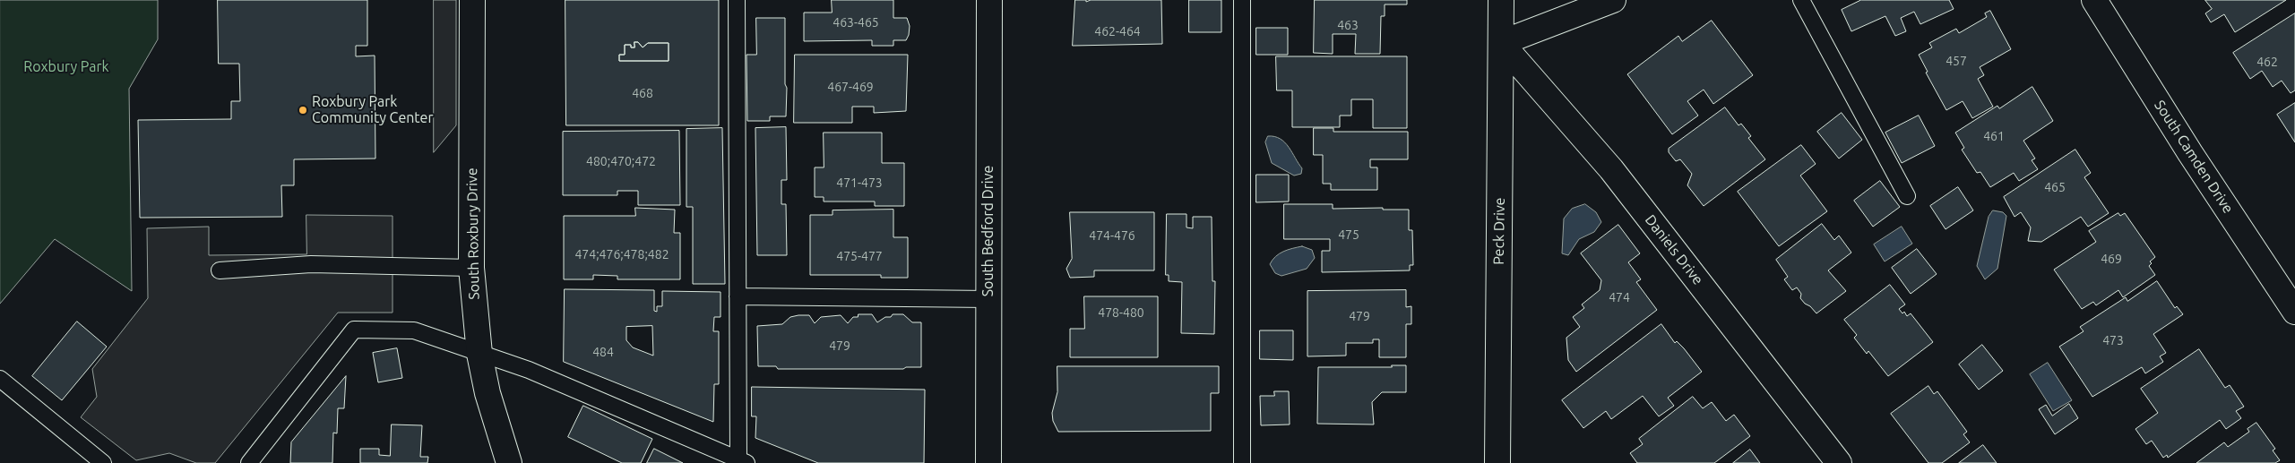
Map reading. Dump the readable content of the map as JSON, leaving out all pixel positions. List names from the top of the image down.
{
  "streets": {
    "street": [
      "South Camden Drive",
      "South Bedford Drive",
      "Peck Drive",
      "South Roxbury Drive",
      "Daniels Drive"
    ]
  },
  "crossings": [
    ["Peck Drive", "Daniels Drive"]
  ],
  "parks": ["Roxbury Park"],
  "places": ["Roxbury Park Community Center"],
  "house_numbers": [
    "463-465",
    "463",
    "462-464",
    "457",
    "462",
    "467-469",
    "468",
    "461",
    "480;470;472",
    "471-473",
    "465",
    "475",
    "474-476",
    "474;476;478;482",
    "475-477",
    "469",
    "474",
    "478-480",
    "479",
    "473",
    "479",
    "484"
  ]
}
